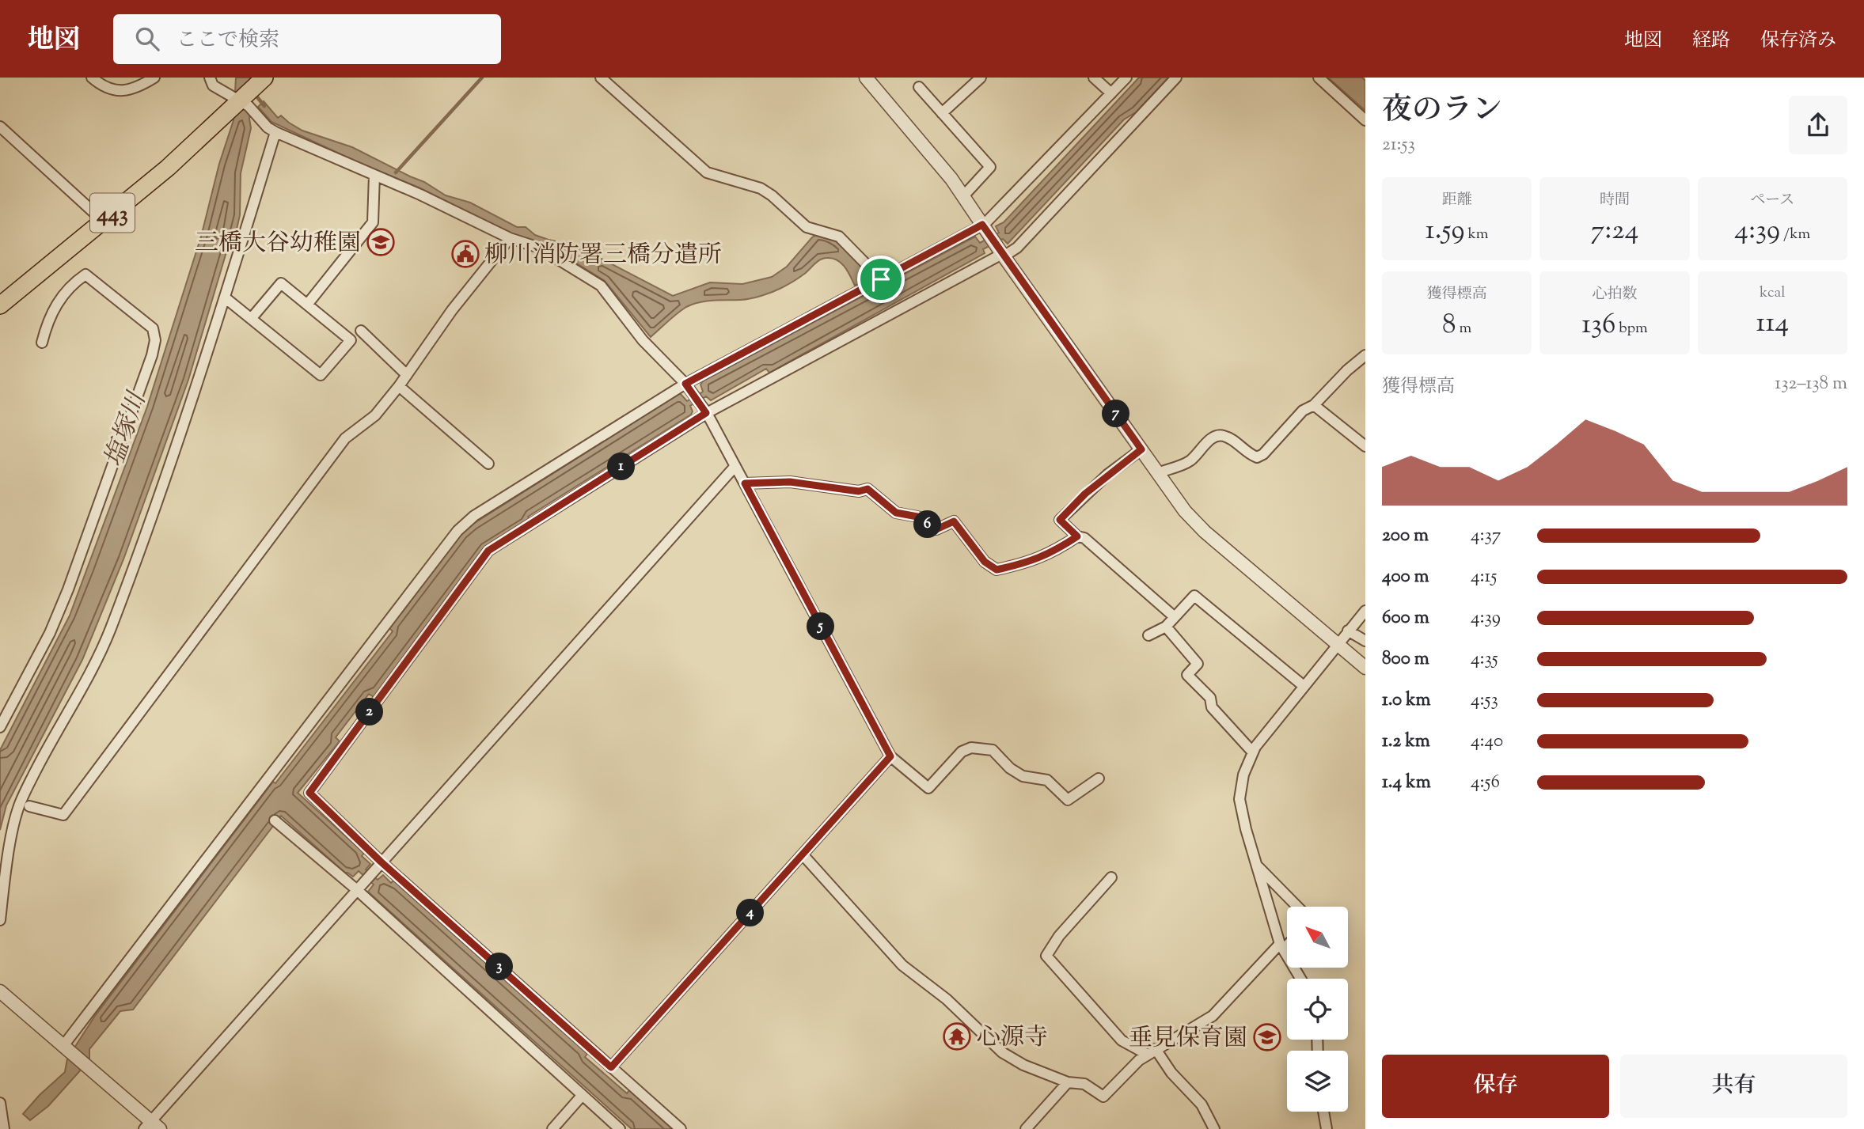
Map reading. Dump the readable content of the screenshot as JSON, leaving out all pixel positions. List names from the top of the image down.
{
  "streets": {
    "highway": ["443"]
  },
  "water": ["塩塚川"],
  "places": {
    "school or university": ["三橋大谷幼稚園", "垂見保育園"],
    "public building": ["柳川消防署三橋分遣所"],
    "temple": ["心源寺"]
  },
  "north": "top left",
  "page": {
    "header": "地図",
    "search": "ここで検索",
    "nav": ["地図", "経路", "保存済み"],
    "heading": ["夜のラン", "21:53"],
    "stats": [
      ["距離", "1.59 km"],
      ["時間", "7:24"],
      ["ペース", "4:39 /km"],
      ["獲得標高", "8 m"],
      ["心拍数", "136 bpm"],
      ["kcal", "114"]
    ],
    "chart": ["獲得標高", "132–138 m"],
    "pins": [
      "7",
      "1",
      "6",
      "5",
      "2",
      "4",
      "3"
    ],
    "list": [
      {
        "name": "200 m",
        "note": "4:37"
      },
      {
        "name": "400 m",
        "note": "4:15"
      },
      {
        "name": "600 m",
        "note": "4:39"
      },
      {
        "name": "800 m",
        "note": "4:35"
      },
      {
        "name": "1.0 km",
        "note": "4:53"
      },
      {
        "name": "1.2 km",
        "note": "4:40"
      },
      {
        "name": "1.4 km",
        "note": "4:56"
      }
    ],
    "buttons": ["保存", "共有"]
  }
}
